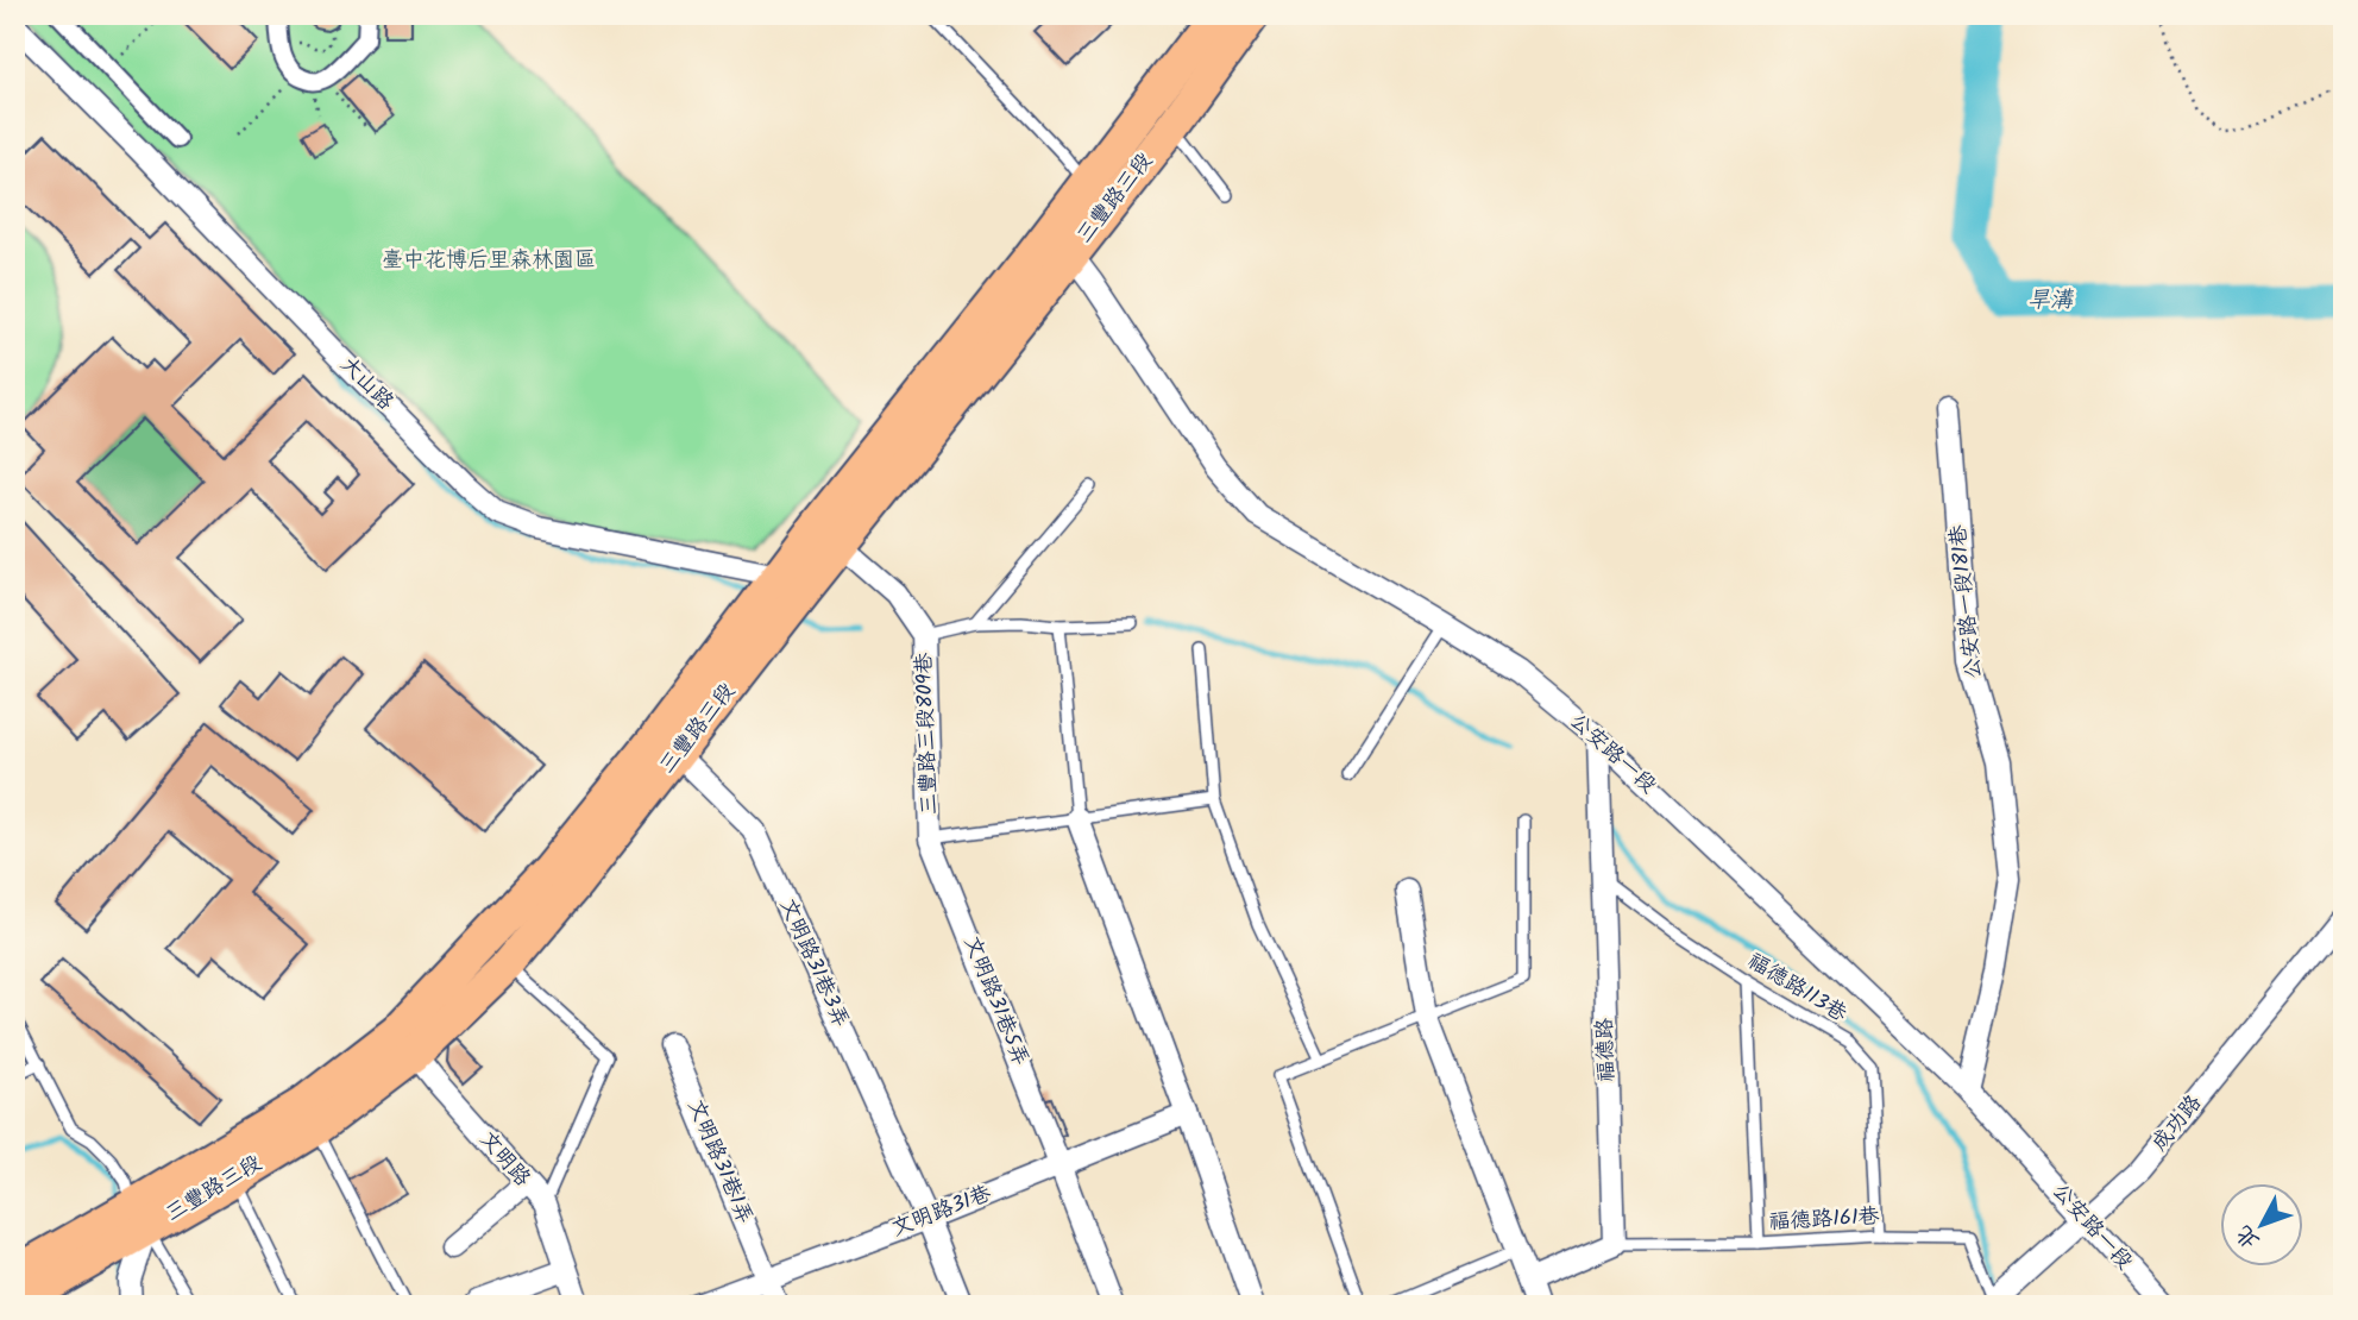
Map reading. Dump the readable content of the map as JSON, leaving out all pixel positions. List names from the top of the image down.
{
  "streets": {
    "main road": ["三豐路三段"],
    "street": [
      "大山路",
      "公安路一段181巷",
      "三豐路三段809巷",
      "公安路一段",
      "文明路31巷3弄",
      "文明路31巷5弄",
      "福德路",
      "成功路",
      "文明路",
      "文明路31巷1弄",
      "文明路31巷"
    ],
    "lane": ["福德路113巷", "福德路161巷"]
  },
  "crossings": [
    ["三豐路三段", "大山路"],
    ["三豐路三段", "三豐路三段809巷"],
    ["三豐路三段", "公安路一段"],
    ["三豐路三段", "文明路31巷3弄"],
    ["三豐路三段", "文明路"],
    ["公安路一段181巷", "公安路一段"],
    ["三豐路三段809巷", "文明路31巷5弄"],
    ["公安路一段", "福德路"],
    ["公安路一段", "成功路"],
    ["文明路31巷3弄", "文明路31巷"],
    ["福德路113巷", "福德路"],
    ["福德路113巷", "福德路161巷"],
    ["文明路31巷5弄", "文明路31巷"],
    ["福德路", "福德路161巷"],
    ["成功路", "福德路161巷"],
    ["文明路31巷1弄", "文明路31巷"]
  ],
  "water": ["旱溝"],
  "parks": ["臺中花博后里森林園區"],
  "north": "bottom left"
}
